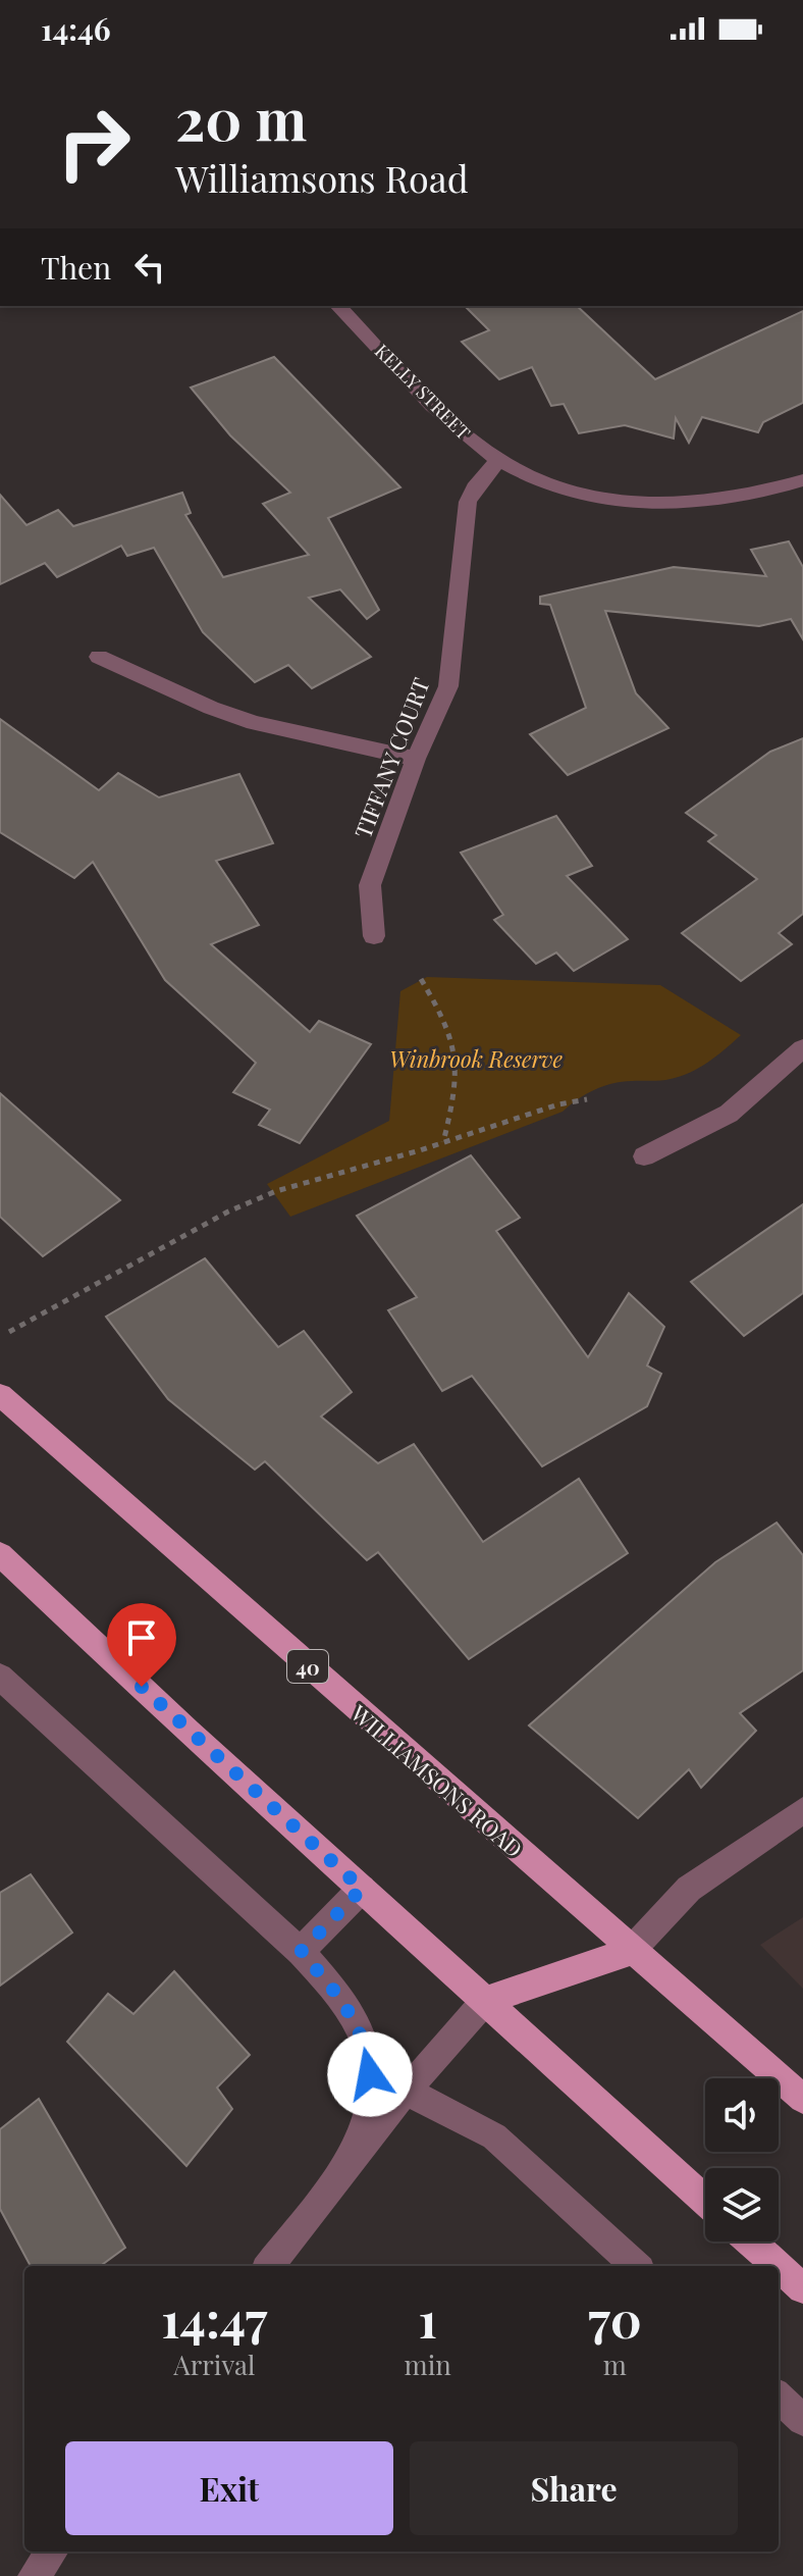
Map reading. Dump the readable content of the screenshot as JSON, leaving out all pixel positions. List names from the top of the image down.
{
  "streets": {
    "main road": ["40", "WILLIAMSONS ROAD"],
    "street": ["KELLY STREET", "TIFFANY COURT"]
  },
  "crossings": [
    ["KELLY STREET", "TIFFANY COURT"]
  ],
  "parks": ["Winbrook Reserve"],
  "page": {
    "status": "14:46",
    "turn": ["20 m", "Williamsons Road"],
    "then": "Then",
    "eta": [
      "14:47",
      "Arrival",
      "1",
      "min",
      "70",
      "m"
    ],
    "buttons": ["Exit", "Share"]
  }
}
